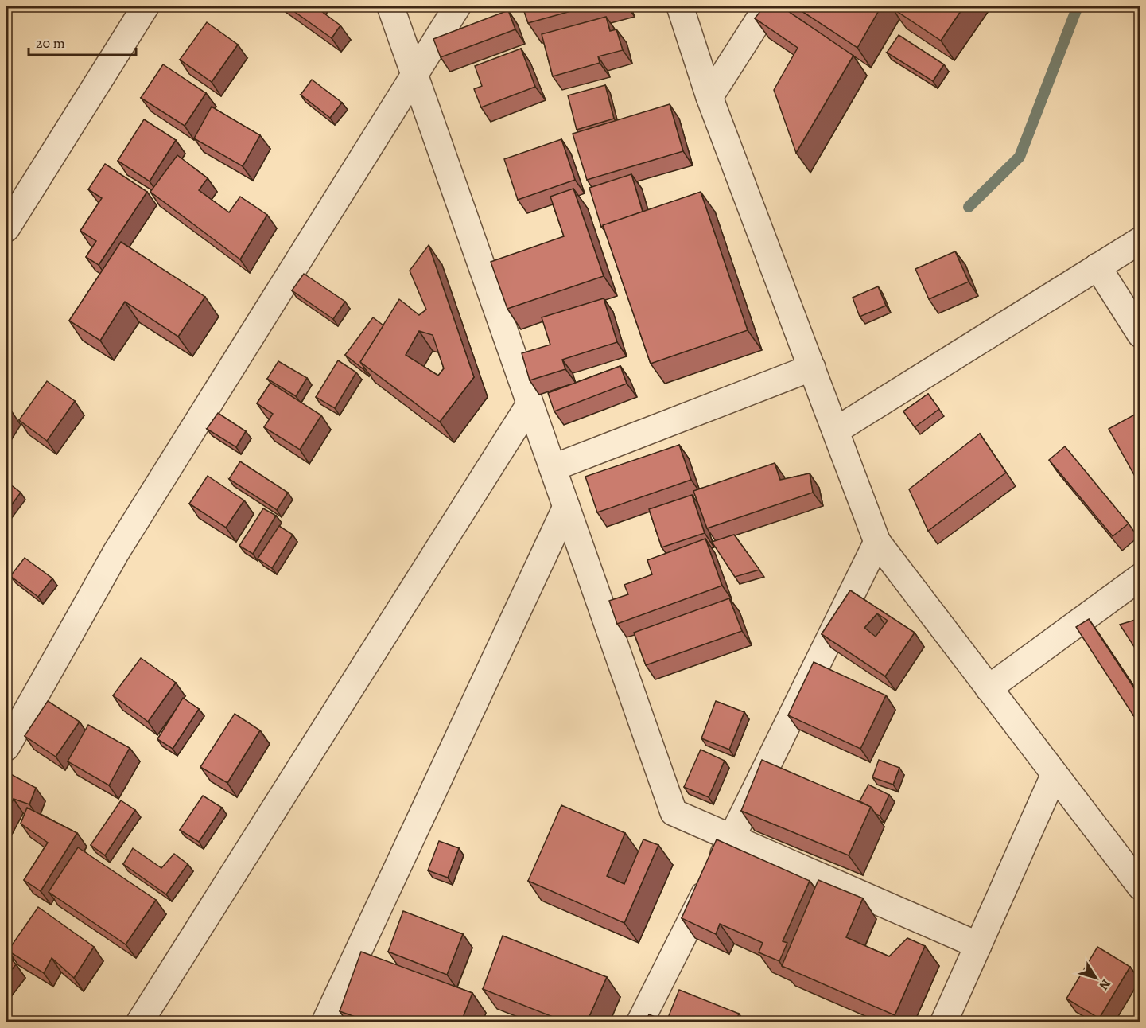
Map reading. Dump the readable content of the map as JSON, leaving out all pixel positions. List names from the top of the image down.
{
  "scale_bar": "20 m",
  "north": "bottom right"
}
